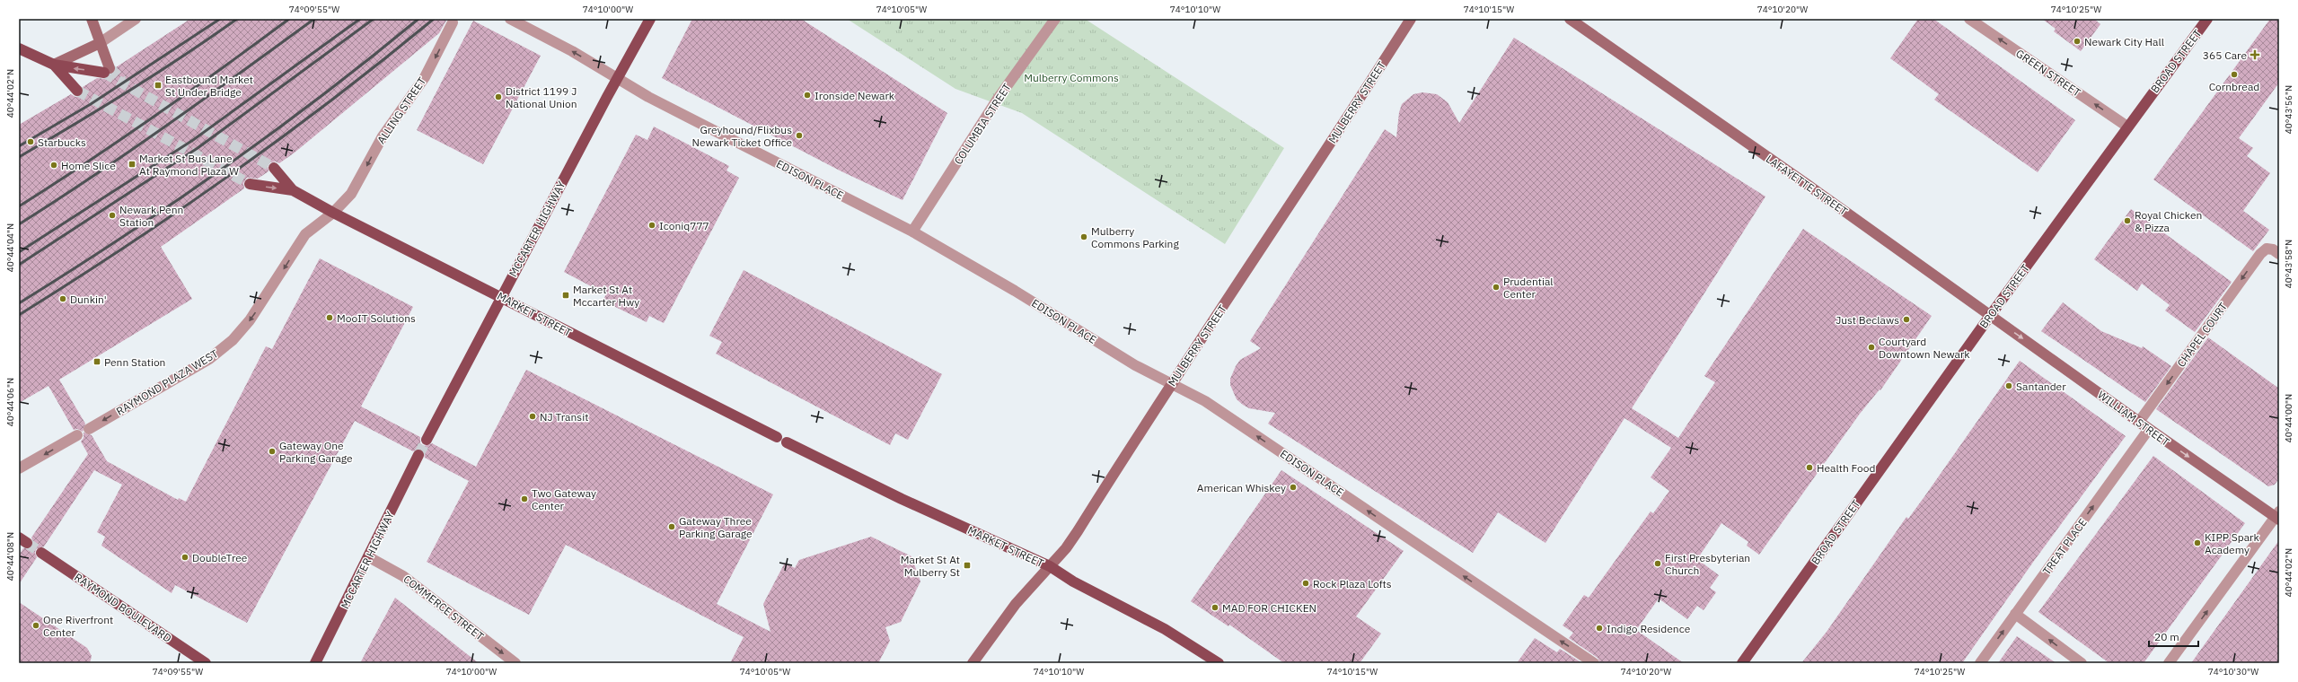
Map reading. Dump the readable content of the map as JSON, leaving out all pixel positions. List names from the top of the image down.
{
  "streets": {
    "main road": [
      "BROAD STREET",
      "MCCARTER HIGHWAY",
      "MARKET STREET",
      "RAYMOND BOULEVARD"
    ],
    "street": [
      "GREEN STREET",
      "MULBERRY STREET",
      "ALLING STREET",
      "COLUMBIA STREET",
      "EDISON PLACE",
      "LAFAYETTE STREET",
      "CHAPEL COURT",
      "RAYMOND PLAZA WEST",
      "WILLIAM STREET",
      "TREAT PLACE",
      "COMMERCE STREET"
    ]
  },
  "crossings": [
    ["BROAD STREET", "GREEN STREET"],
    ["BROAD STREET", "LAFAYETTE STREET"],
    ["BROAD STREET", "WILLIAM STREET"],
    ["MULBERRY STREET", "EDISON PLACE"],
    ["MULBERRY STREET", "MARKET STREET"],
    ["ALLING STREET", "MARKET STREET"],
    ["ALLING STREET", "RAYMOND PLAZA WEST"],
    ["COLUMBIA STREET", "EDISON PLACE"],
    ["EDISON PLACE", "MCCARTER HIGHWAY"],
    ["LAFAYETTE STREET", "WILLIAM STREET"],
    ["MCCARTER HIGHWAY", "MARKET STREET"],
    ["MCCARTER HIGHWAY", "COMMERCE STREET"],
    ["MARKET STREET", "RAYMOND PLAZA WEST"],
    ["CHAPEL COURT", "WILLIAM STREET"],
    ["WILLIAM STREET", "TREAT PLACE"]
  ],
  "one_way": [
    "GREEN STREET",
    "ALLING STREET",
    "EDISON PLACE",
    "CHAPEL COURT",
    "RAYMOND PLAZA WEST",
    "WILLIAM STREET",
    "TREAT PLACE",
    "COMMERCE STREET"
  ],
  "parks": ["Mulberry Commons"],
  "places": {
    "other": [
      "Newark City Hall",
      "Cornbread",
      "Ironside Newark",
      "District 1199 J National Union",
      "Greyhound/Flixbus Newark Ticket Office",
      "Starbucks",
      "Home Slice",
      "Newark Penn Station",
      "Royal Chicken & Pizza",
      "Iconiq777",
      "Mulberry Commons Parking",
      "Prudential Center",
      "Dunkin'",
      "MooIT Solutions",
      "Just Beclaws",
      "Courtyard Downtown Newark",
      "Santander",
      "NJ Transit",
      "Gateway One Parking Garage",
      "Health Food",
      "American Whiskey",
      "Two Gateway Center",
      "Gateway Three Parking Garage",
      "KIPP Spark Academy",
      "DoubleTree",
      "First Presbyterian Church",
      "Rock Plaza Lofts",
      "MAD FOR CHICKEN",
      "One Riverfront Center",
      "Indigo Residence"
    ],
    "health": ["365 Care"],
    "transit": [
      "Eastbound Market St Under Bridge",
      "Market St Bus Lane At Raymond Plaza W",
      "Market St At Mccarter Hwy",
      "Penn Station",
      "Market St At Mulberry St"
    ]
  },
  "scale_bar": "20 m",
  "coordinates": [
    "74°09'55\"W",
    "74°10'00\"W",
    "74°10'05\"W",
    "74°10'10\"W",
    "74°10'15\"W",
    "74°10'20\"W",
    "74°10'25\"W",
    "40°44'02\"N",
    "40°43'56\"N",
    "40°44'04\"N",
    "40°43'58\"N",
    "40°44'06\"N",
    "40°44'00\"N",
    "40°44'08\"N",
    "74°10'30\"W"
  ]
}
